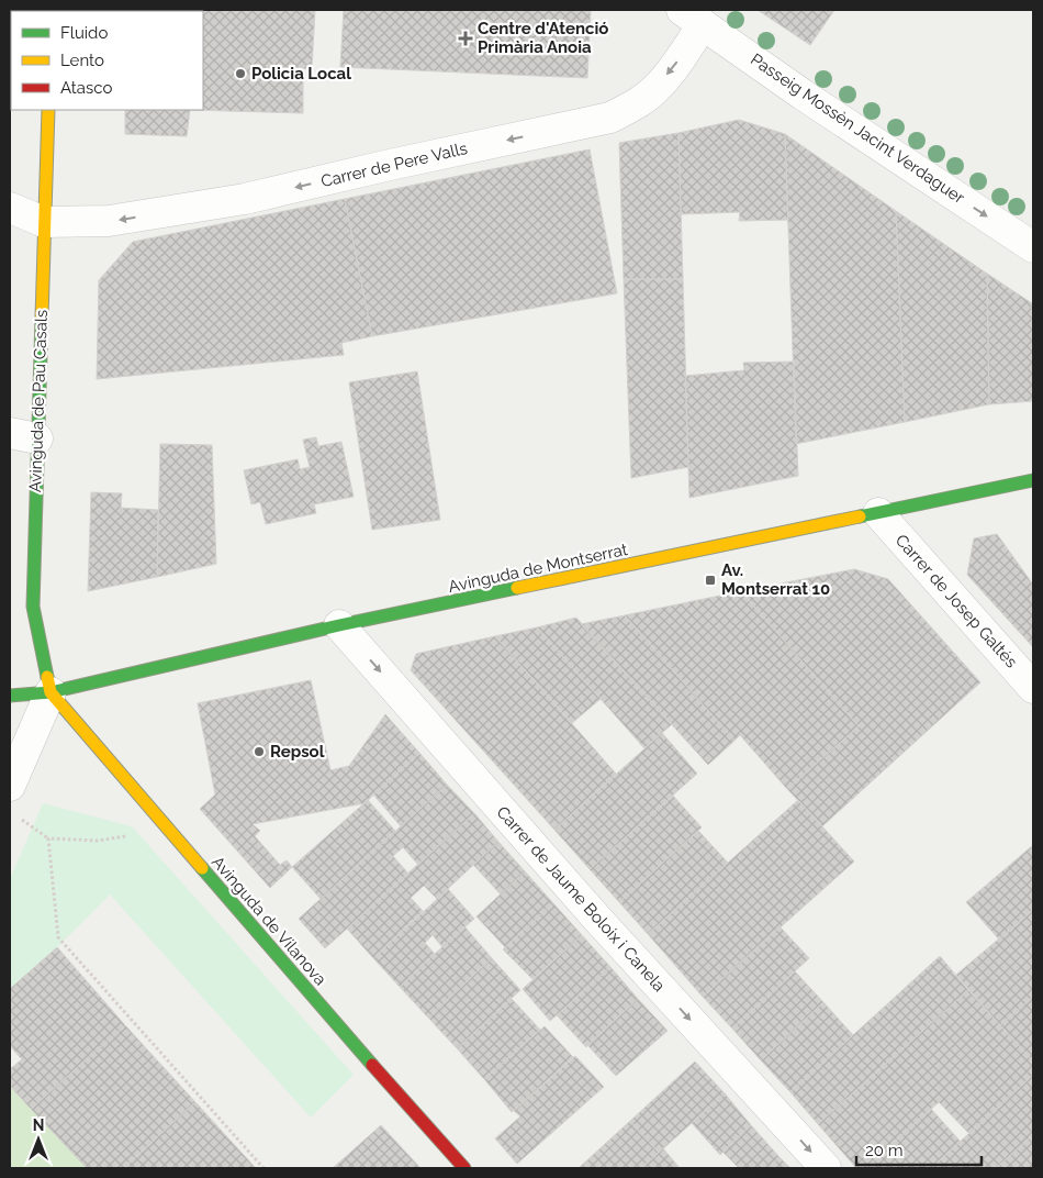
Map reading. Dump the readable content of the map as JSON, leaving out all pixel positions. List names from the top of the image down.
{
  "streets": {
    "street": [
      "Passeig Mossèn Jacint Verdaguer",
      "Carrer de Pere Valls",
      "Avinguda de Pau Casals",
      "Avinguda de Montserrat",
      "Carrer de Josep Galtés",
      "Carrer de Jaume Boloix i Canela",
      "Avinguda de Vilanova"
    ]
  },
  "crossings": [
    ["Passeig Mossèn Jacint Verdaguer", "Carrer de Pere Valls"],
    ["Carrer de Pere Valls", "Avinguda de Pau Casals"],
    ["Avinguda de Pau Casals", "Avinguda de Montserrat"],
    ["Avinguda de Pau Casals", "Avinguda de Vilanova"],
    ["Avinguda de Montserrat", "Carrer de Josep Galtés"],
    ["Avinguda de Montserrat", "Carrer de Jaume Boloix i Canela"],
    ["Avinguda de Montserrat", "Avinguda de Vilanova"]
  ],
  "one_way": ["Passeig Mossèn Jacint Verdaguer", "Carrer de Pere Valls", "Carrer de Jaume Boloix i Canela"],
  "places": {
    "health": ["Centre d'Atenció Primària Anoia"],
    "other": ["Policia Local", "Repsol"],
    "transit": ["Av. Montserrat 10"]
  },
  "legend": ["Fluido", "Lento", "Atasco"],
  "scale_bar": "20 m",
  "north": "top"
}
